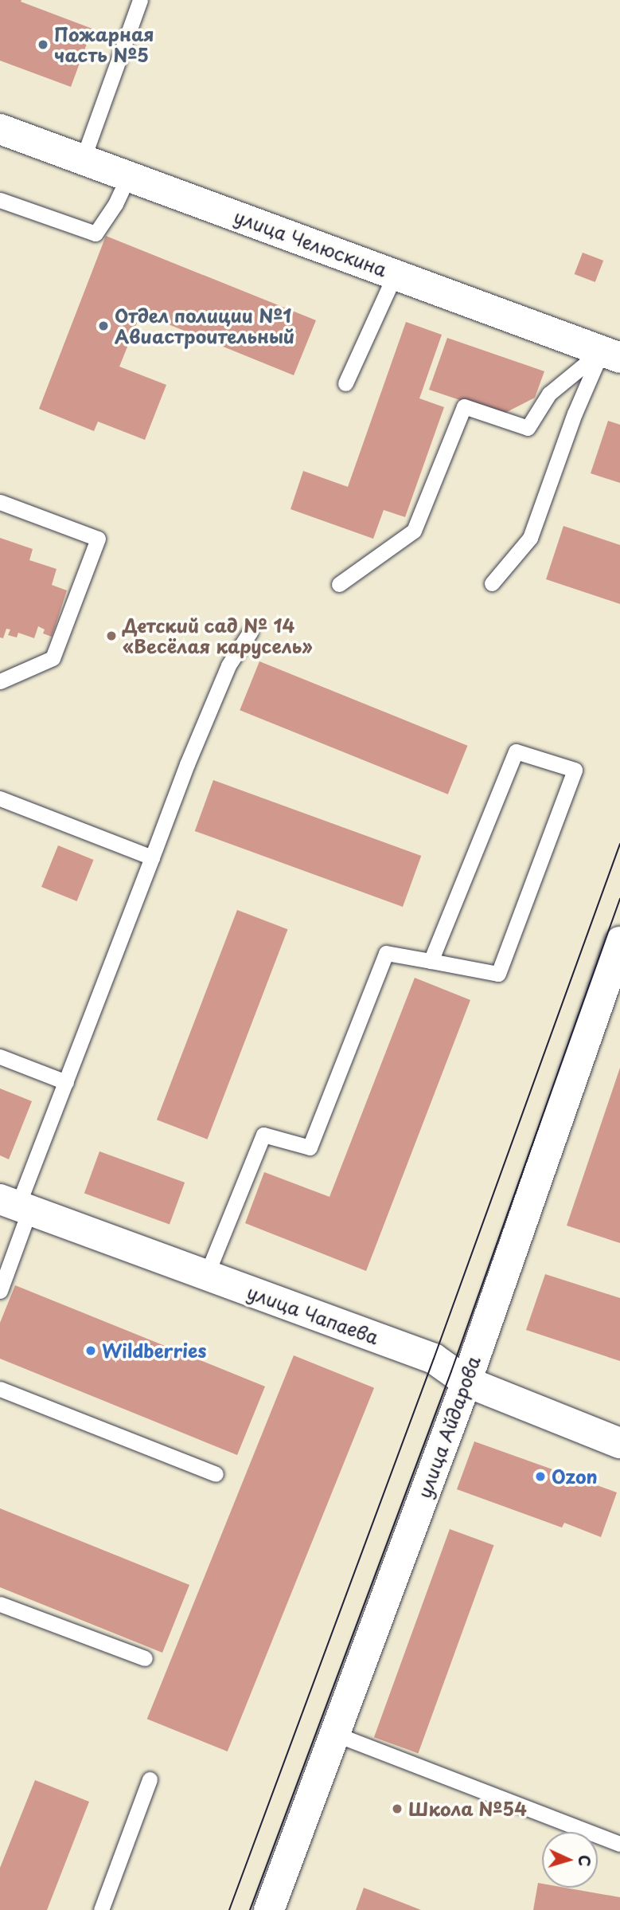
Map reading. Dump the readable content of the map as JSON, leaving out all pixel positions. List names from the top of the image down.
{
  "streets": {
    "street": ["улица Челюскина", "улица Чапаева", "улица Айдарова"]
  },
  "crossings": [
    ["улица Чапаева", "улица Айдарова"]
  ],
  "places": [
    "Пожарная часть №5",
    "Отдел полиции №1 Авиастроительный",
    "Детский сад № 14 «Весёлая карусель»",
    "Wildberries",
    "Ozon",
    "Школа №54"
  ],
  "north": "right"
}
